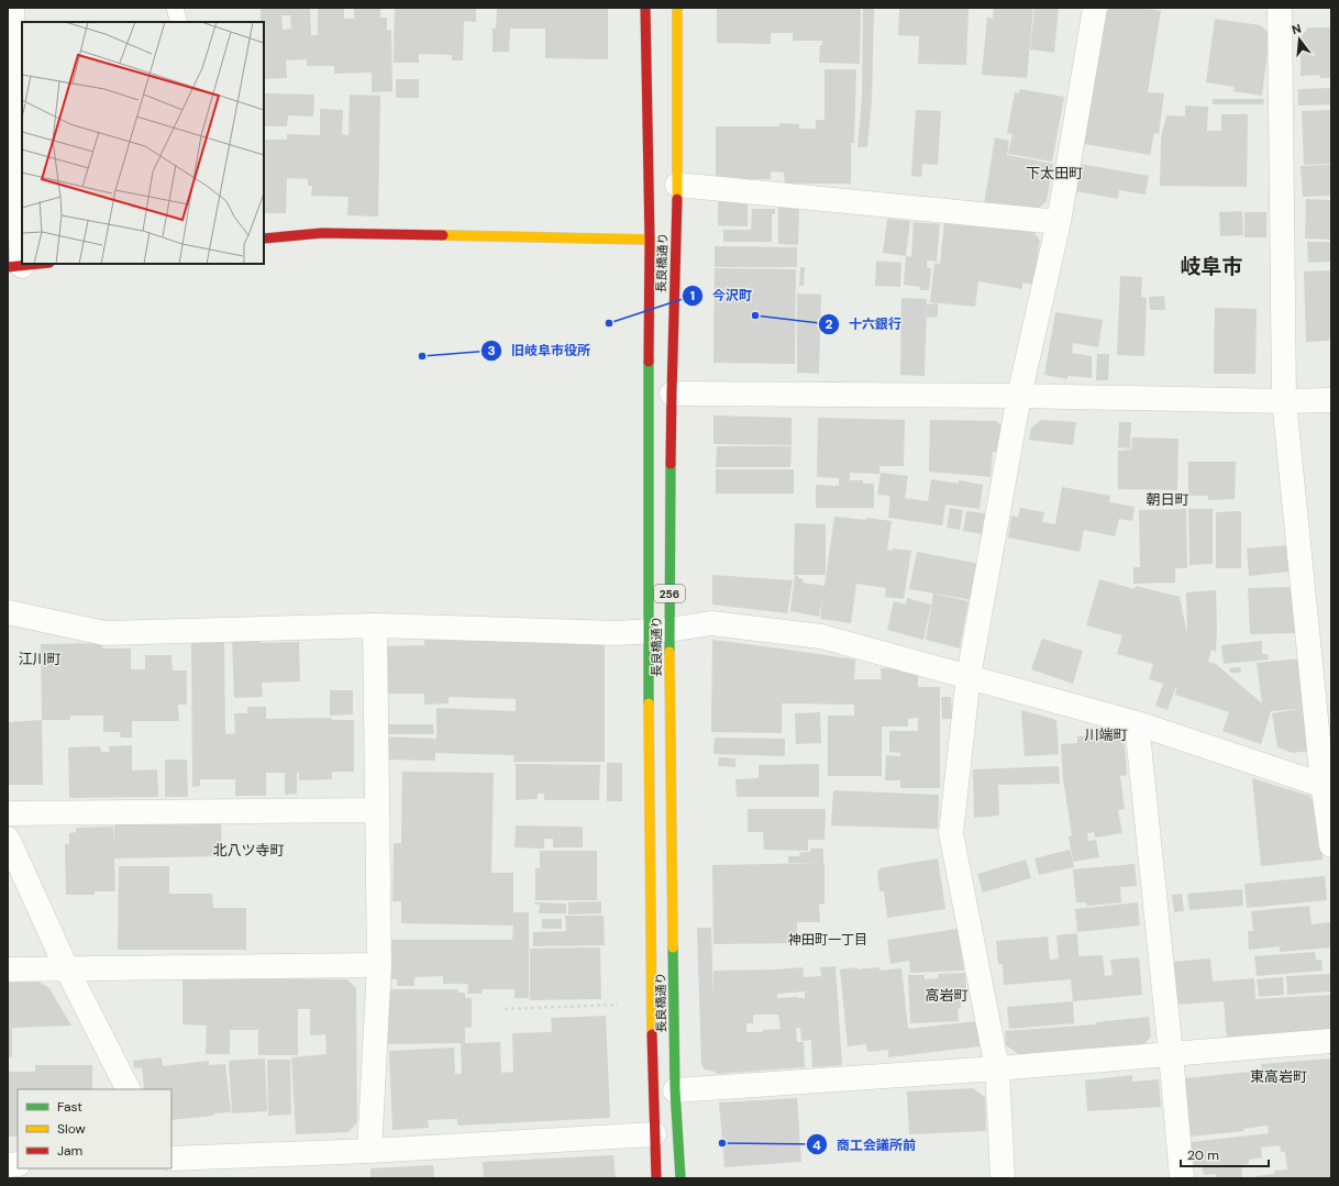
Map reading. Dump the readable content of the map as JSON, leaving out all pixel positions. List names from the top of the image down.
{
  "streets": {
    "main road": ["長良橋通り", "256"]
  },
  "districts": [
    "下太田町",
    "岐阜市",
    "朝日町",
    "江川町",
    "川端町",
    "北八ツ寺町",
    "神田町一丁目",
    "高岩町",
    "東高岩町"
  ],
  "places": [
    "十六銀行",
    "今沢町",
    "旧岐阜市役所",
    "商工会議所前"
  ],
  "legend": ["Fast", "Slow", "Jam"],
  "scale_bar": "20 m",
  "north": "top"
}
